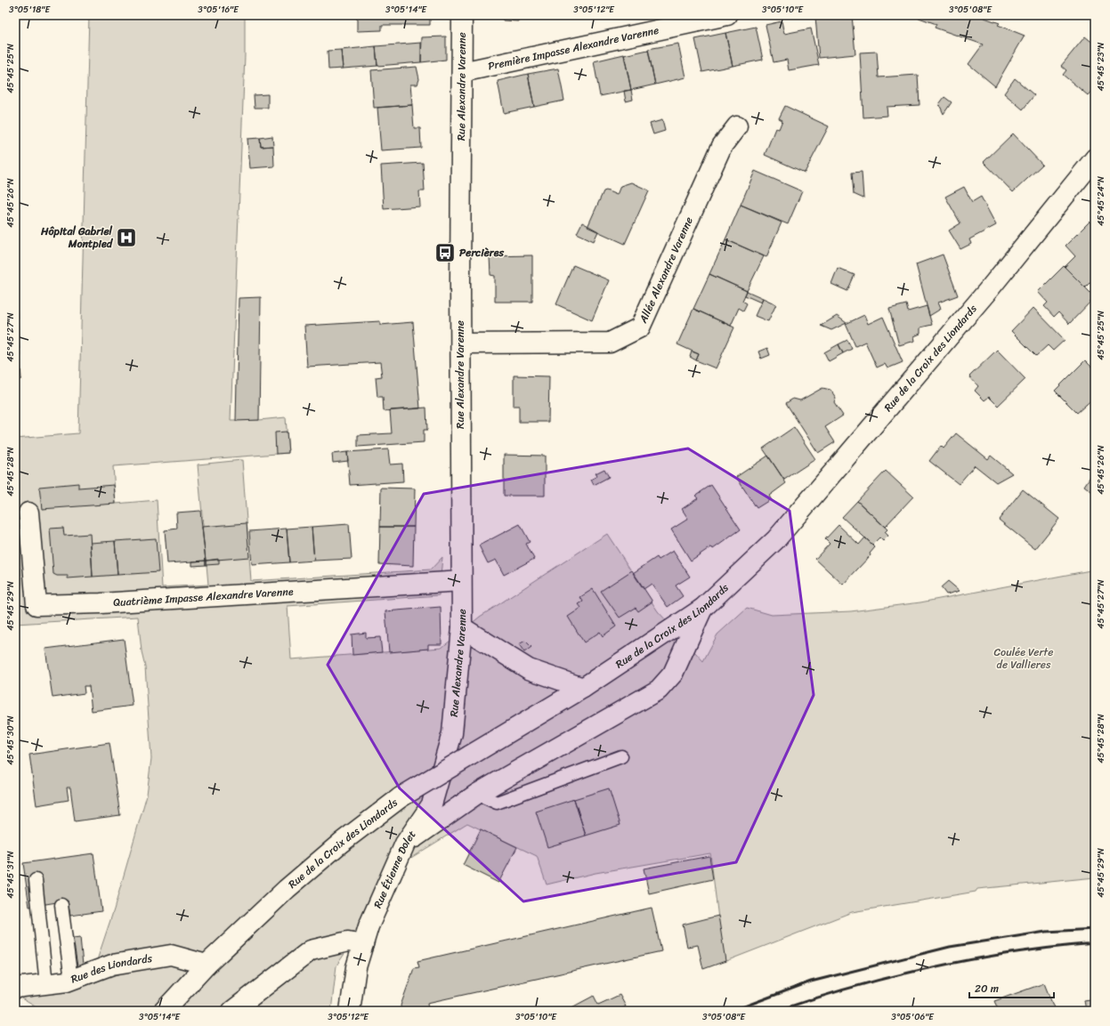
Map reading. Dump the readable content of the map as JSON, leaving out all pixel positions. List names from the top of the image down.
{
  "streets": {
    "main road": [
      "Première Impasse Alexandre Varenne",
      "Rue Alexandre Varenne",
      "Allée Alexandre Varenne",
      "Rue de la Croix des Liondards",
      "Quatrième Impasse Alexandre Varenne",
      "Rue Étienne Dolet",
      "Rue des Liondards"
    ]
  },
  "crossings": [
    ["Première Impasse Alexandre Varenne", "Rue Alexandre Varenne"],
    ["Rue Alexandre Varenne", "Allée Alexandre Varenne"],
    ["Rue Alexandre Varenne", "Quatrième Impasse Alexandre Varenne"],
    ["Rue Alexandre Varenne", "Rue Étienne Dolet"],
    ["Rue de la Croix des Liondards", "Rue des Liondards"]
  ],
  "parks": ["Coulée Verte de Vallieres"],
  "places": {
    "hospital": ["Hôpital Gabriel Montpied"],
    "bus stop": ["Percières"]
  },
  "scale_bar": "20 m",
  "coordinates": [
    "3°05'18\"E",
    "3°05'16\"E",
    "3°05'14\"E",
    "3°05'12\"E",
    "3°05'10\"E",
    "3°05'08\"E",
    "45°45'23\"N",
    "45°45'25\"N",
    "45°45'24\"N",
    "45°45'26\"N",
    "45°45'27\"N",
    "45°45'28\"N",
    "45°45'29\"N",
    "45°45'30\"N",
    "45°45'31\"N",
    "3°05'06\"E"
  ]
}
